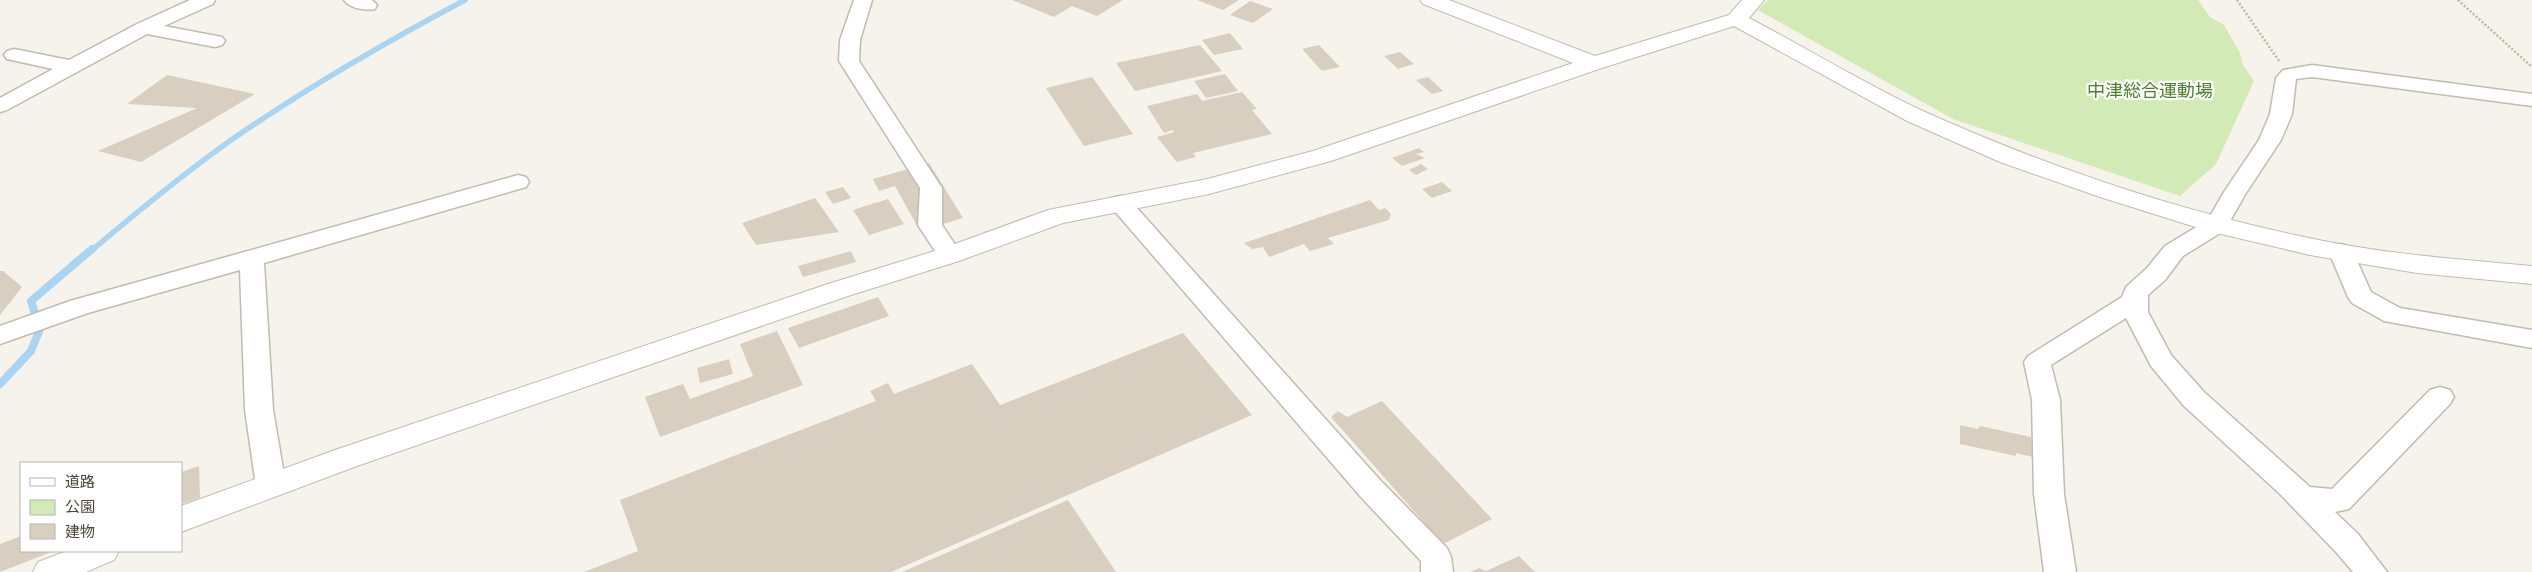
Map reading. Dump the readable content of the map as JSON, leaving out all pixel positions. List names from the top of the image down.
{
  "parks": ["中津総合運動場"],
  "legend": ["道路", "公園", "建物"]
}
